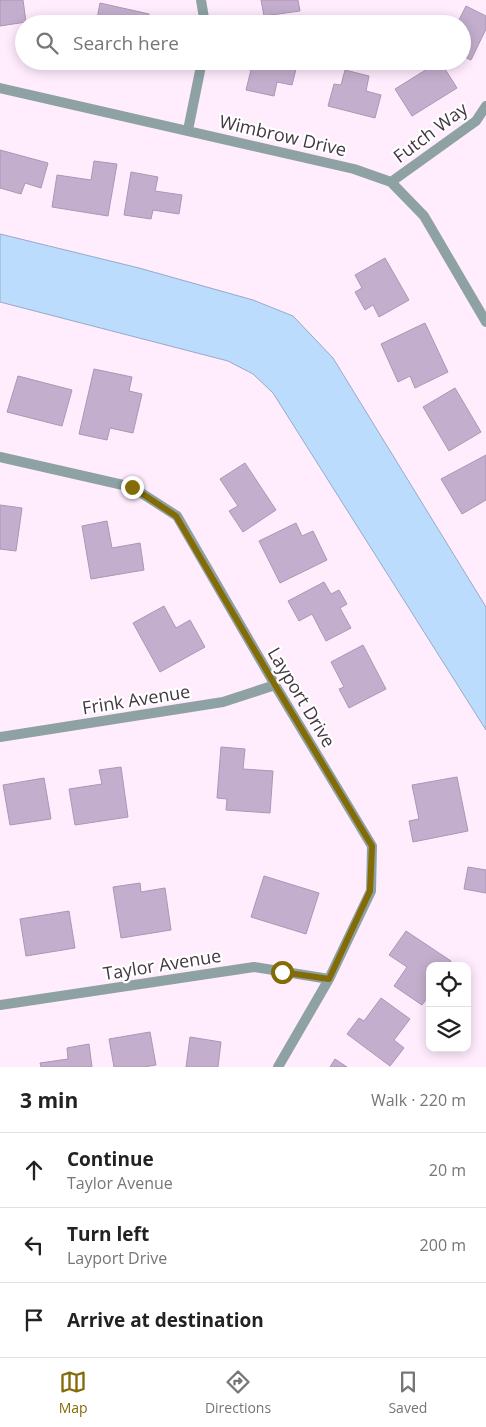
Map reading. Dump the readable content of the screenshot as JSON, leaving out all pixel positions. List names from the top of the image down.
{
  "streets": {
    "street": [
      "Futch Way",
      "Wimbrow Drive",
      "Layport Drive",
      "Frink Avenue",
      "Taylor Avenue"
    ]
  },
  "crossings": [
    ["Futch Way", "Wimbrow Drive"],
    ["Layport Drive", "Frink Avenue"],
    ["Layport Drive", "Taylor Avenue"]
  ],
  "page": {
    "search": "Search here",
    "heading": ["3 min", "Walk · 220 m"],
    "list": [
      ["Continue", "Taylor Avenue", "20 m"],
      ["Turn left", "Layport Drive", "200 m"],
      "Arrive at destination"
    ],
    "nav": ["Map", "Directions", "Saved"]
  }
}
